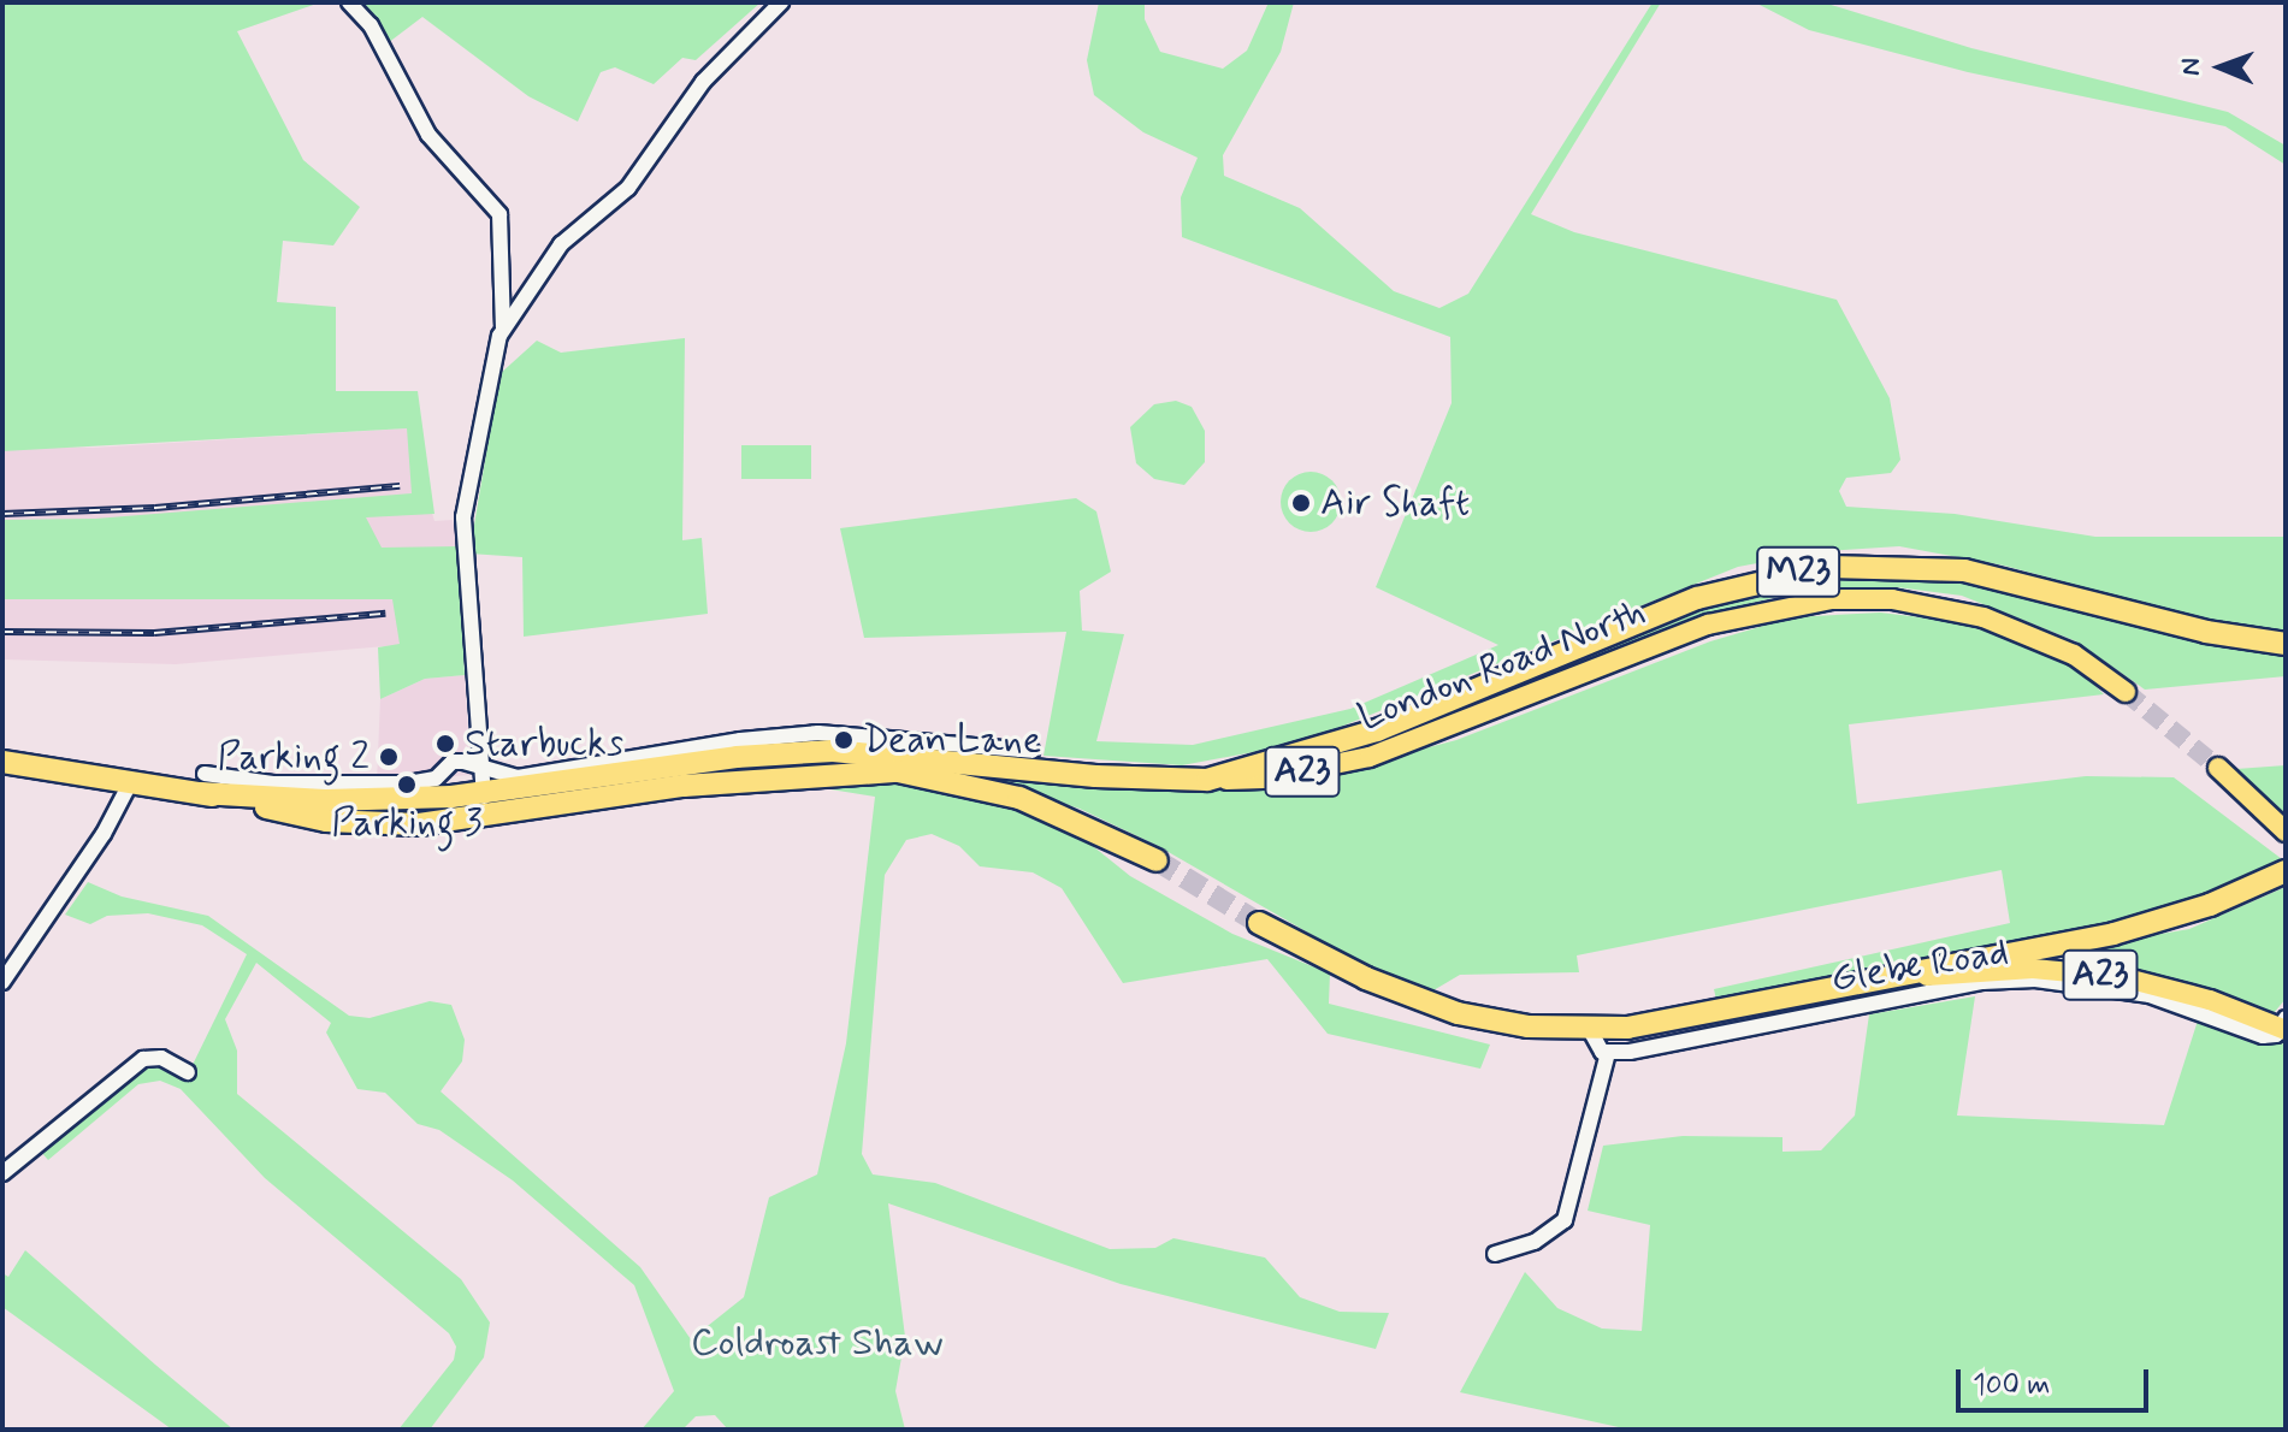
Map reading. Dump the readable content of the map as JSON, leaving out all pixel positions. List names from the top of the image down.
{
  "streets": {
    "highway": ["M23", "London Road North", "A23"],
    "street": ["Glebe Road"]
  },
  "crossings": [
    ["M23", "London Road North"],
    ["London Road North", "A23"],
    ["A23", "Glebe Road"]
  ],
  "parks": ["Coldroast Shaw"],
  "places": [
    "Air Shaft",
    "Dean Lane",
    "Starbucks",
    "Parking 2",
    "Parking 3"
  ],
  "scale_bar": "100 m",
  "north": "left"
}
